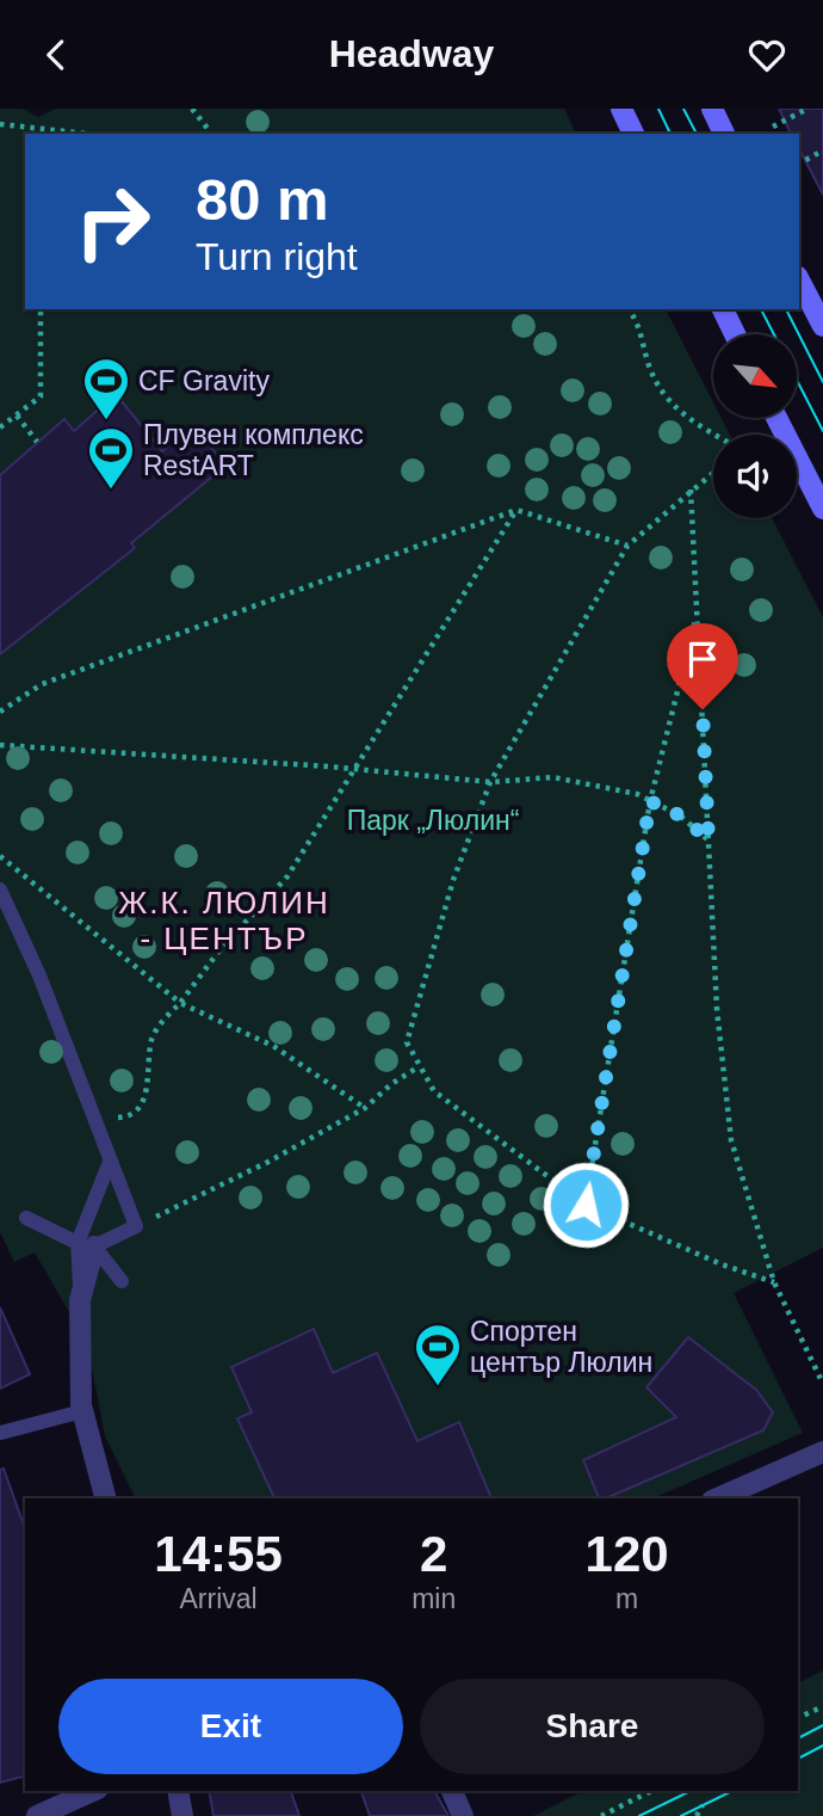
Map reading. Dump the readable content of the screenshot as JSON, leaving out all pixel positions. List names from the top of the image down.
{
  "districts": ["Ж.К. ЛЮЛИН - ЦЕНТЪР"],
  "parks": ["Парк „Люлин“"],
  "places": {
    "sports": ["CF Gravity", "Плувен комплекс RestART", "Спортен център Люлин"]
  },
  "north": "bottom right",
  "page": {
    "header": "Headway",
    "turn": ["80 m", "Turn right"],
    "eta": [
      "14:55",
      "Arrival",
      "2",
      "min",
      "120",
      "m"
    ],
    "buttons": ["Exit", "Share"]
  }
}
